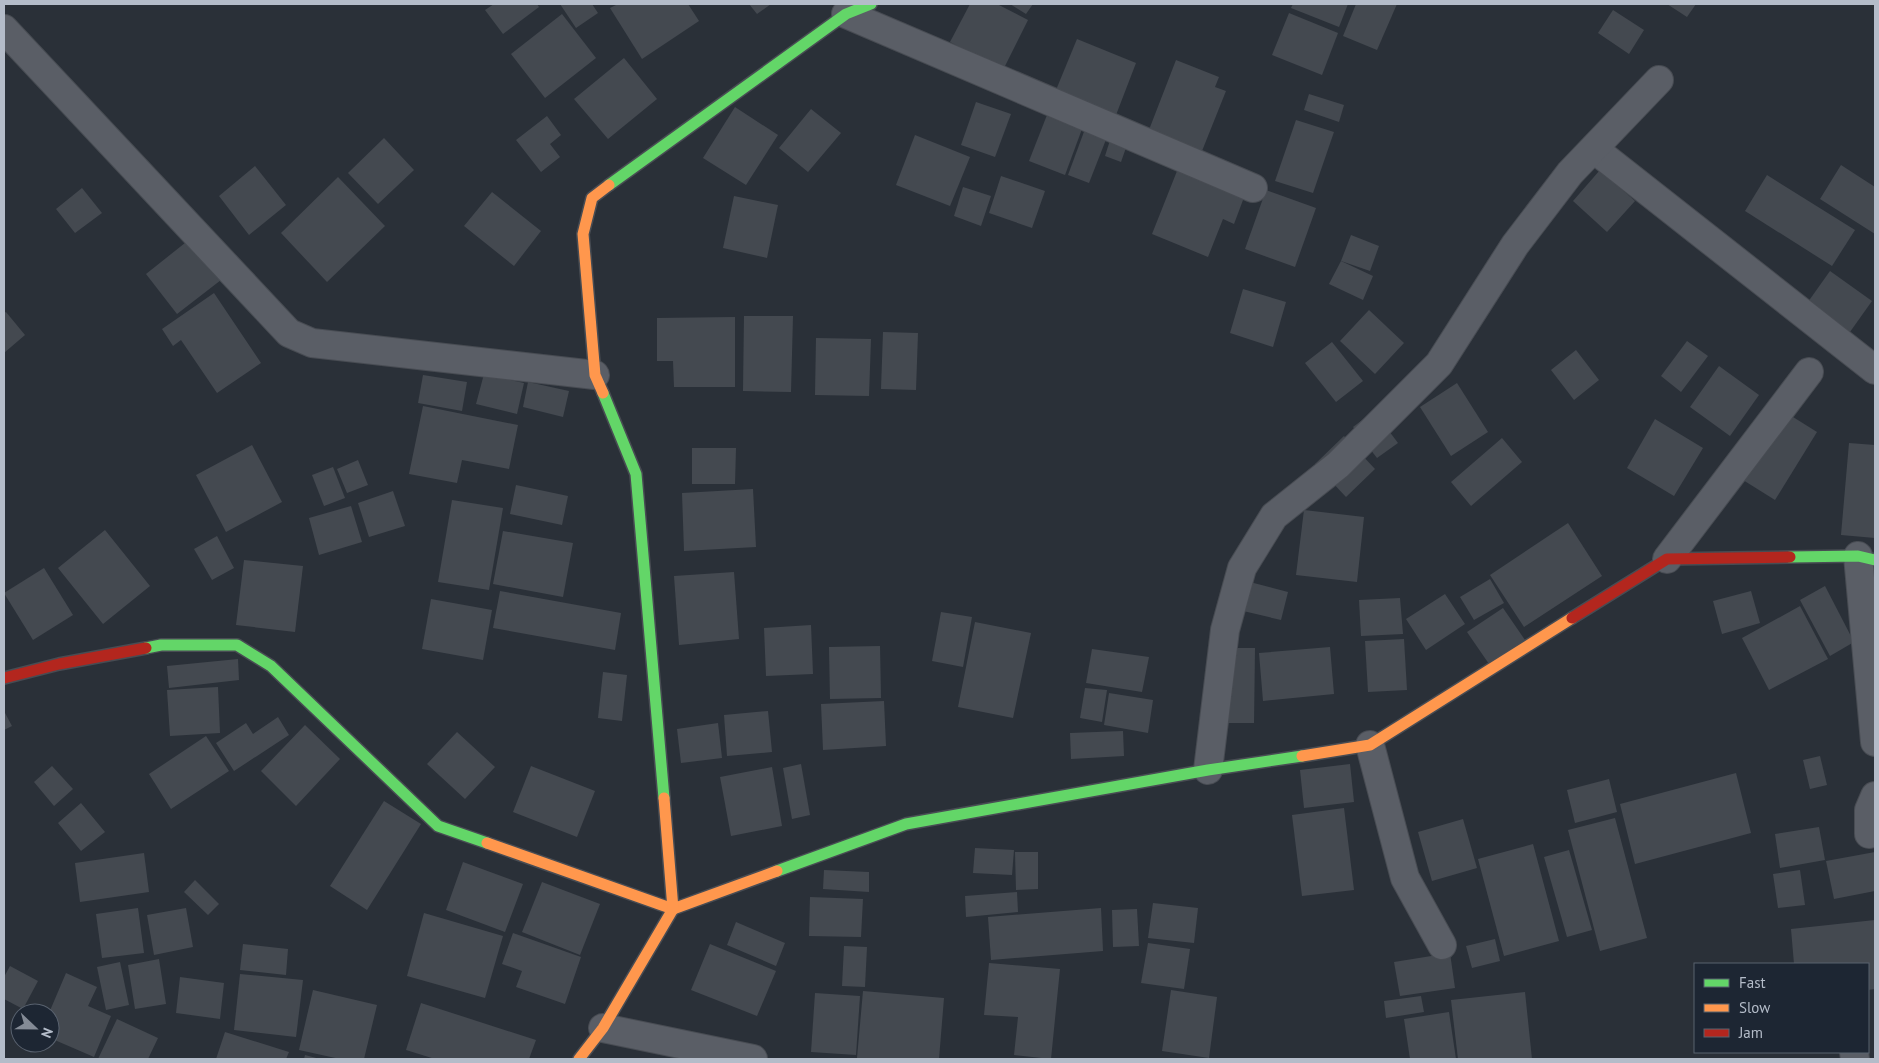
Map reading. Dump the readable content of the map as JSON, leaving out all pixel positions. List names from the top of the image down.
{
  "legend": ["Fast", "Slow", "Jam"],
  "north": "right"
}
